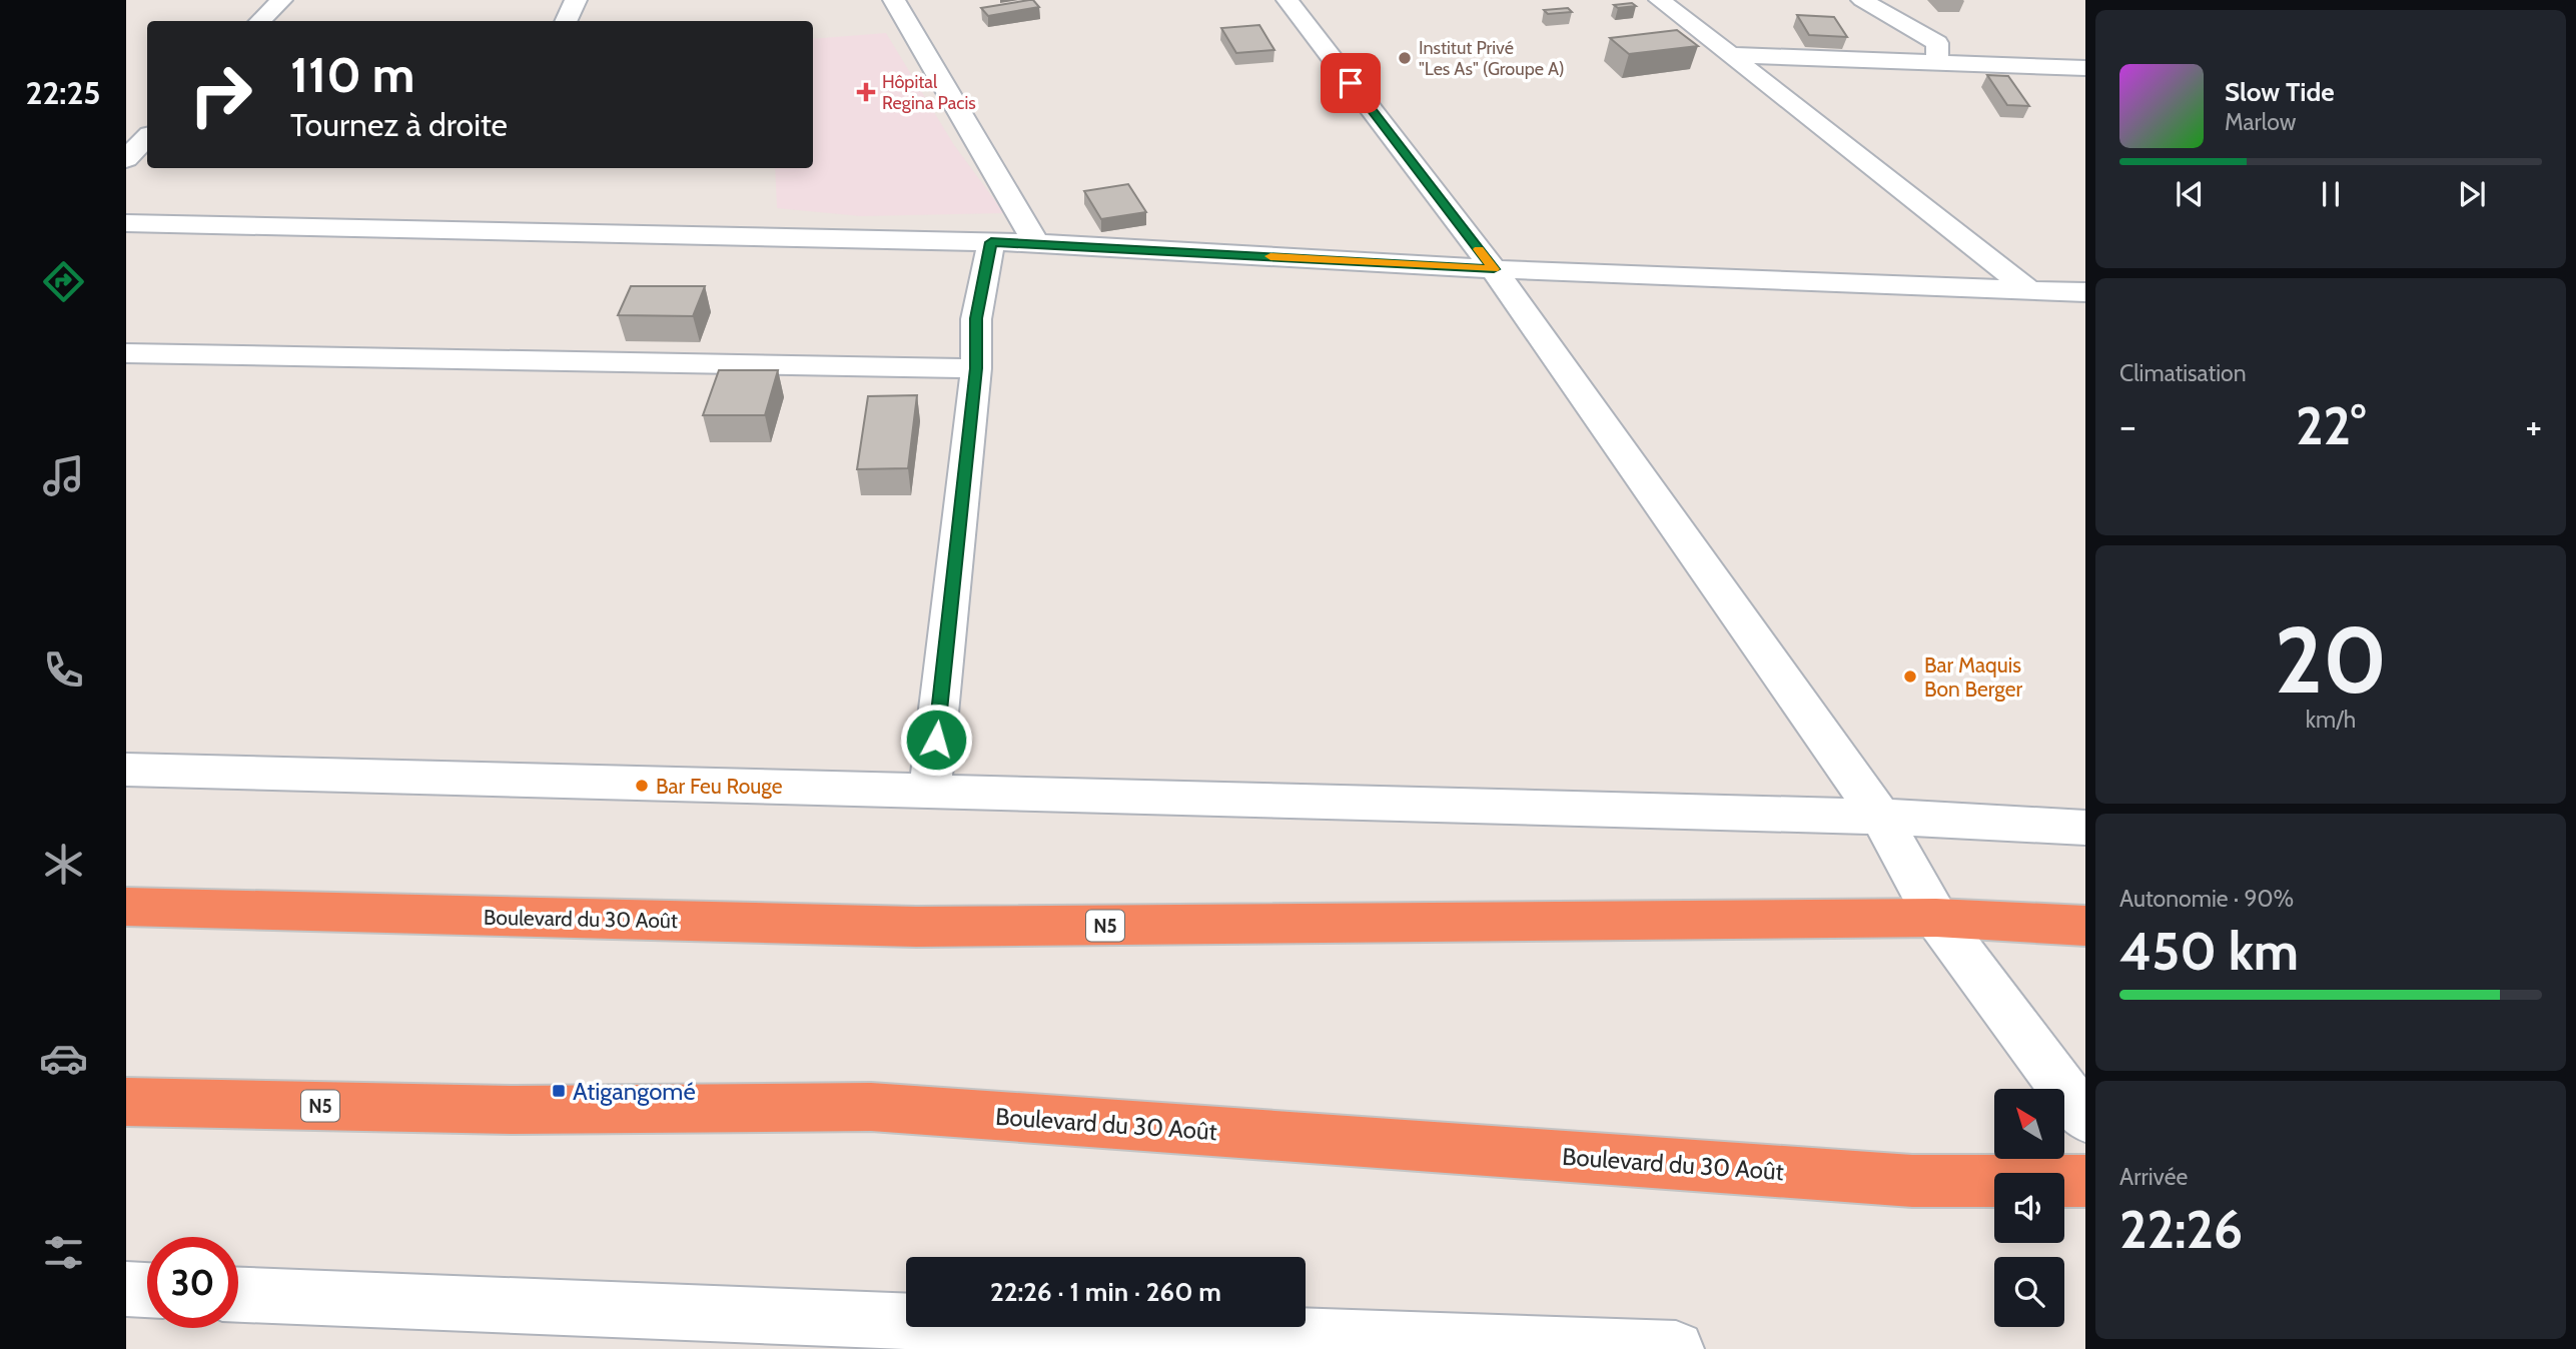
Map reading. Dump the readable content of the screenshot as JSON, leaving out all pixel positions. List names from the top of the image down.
{
  "streets": {
    "highway": ["Boulevard du 30 Août", "N5"]
  },
  "places": {
    "other": ["Institut Privé \"Les As\" (Groupe A)", "Bar Maquis Bon Berger", "Bar Feu Rouge"],
    "health": ["Hôpital Regina Pacis"],
    "transit": ["Atigangomé"]
  },
  "north": "top left",
  "page": {
    "tabs": "22:25",
    "turn": ["110 m", "Tournez à droite"],
    "song": ["Slow Tide", "Marlow"],
    "tile": [
      "Climatisation",
      ["20", "km/h"],
      ["Autonomie · 90%", "450 km"],
      ["Arrivée", "22:26"]
    ],
    "heat": ["−", "22°", "+"],
    "limit": "30",
    "trip": "22:26 · 1 min · 260 m"
  }
}
